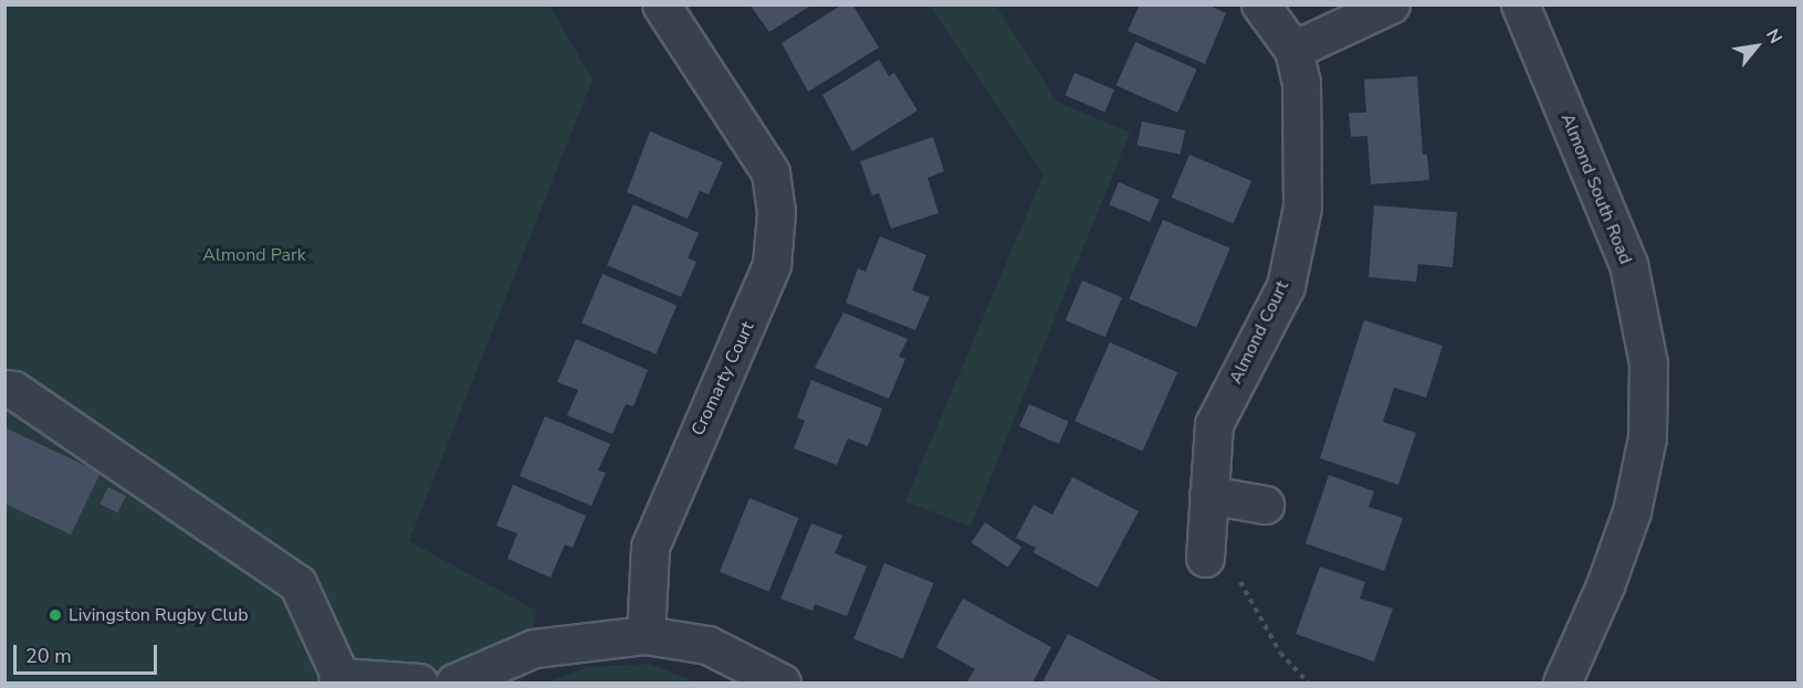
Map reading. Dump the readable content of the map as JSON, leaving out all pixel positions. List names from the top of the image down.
{
  "streets": {
    "street": ["Almond South Road", "Almond Court", "Cromarty Court"]
  },
  "parks": ["Almond Park"],
  "places": ["Livingston Rugby Club"],
  "scale_bar": "20 m",
  "north": "top right"
}
